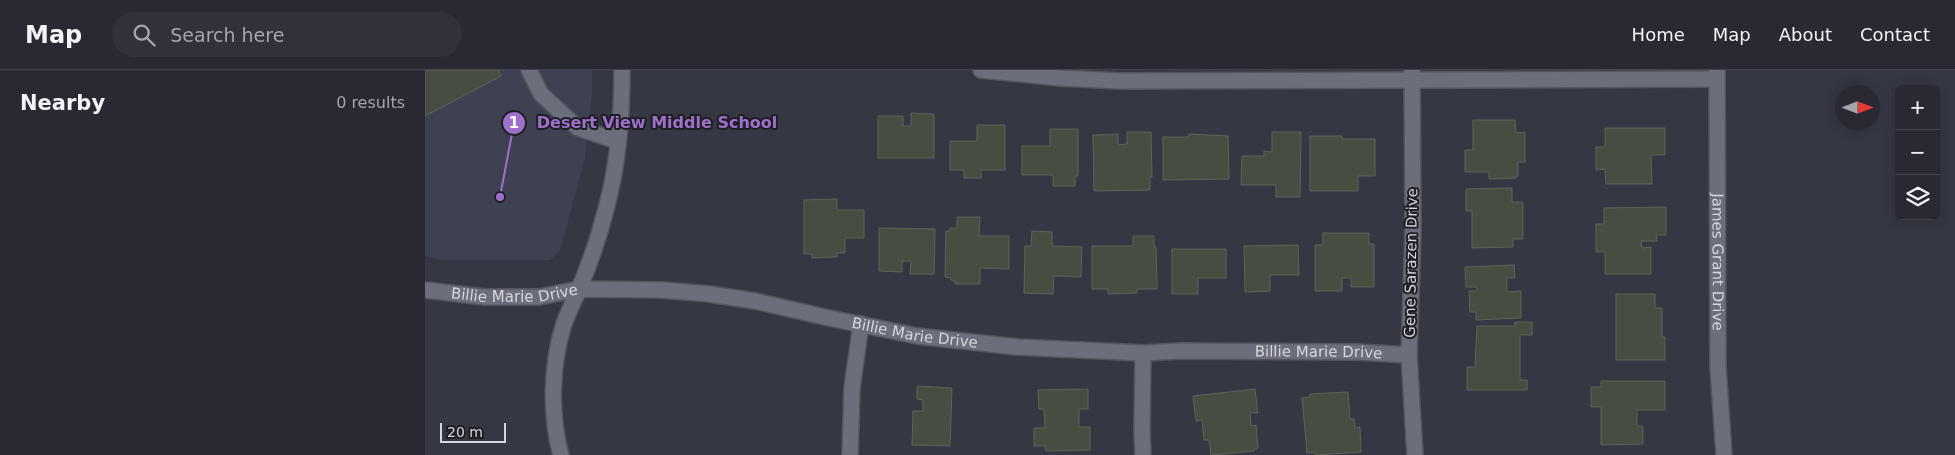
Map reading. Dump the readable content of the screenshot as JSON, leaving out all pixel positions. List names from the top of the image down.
{
  "streets": {
    "street": ["Gene Sarazen Drive", "James Grant Drive", "Billie Marie Drive"]
  },
  "crossings": [
    ["Gene Sarazen Drive", "Billie Marie Drive"]
  ],
  "places": ["Desert View Middle School"],
  "scale_bar": "20 m",
  "north": "right",
  "page": {
    "header": "Map",
    "search": "Search here",
    "nav": [
      "Home",
      "Map",
      "About",
      "Contact"
    ],
    "heading": ["Nearby", "0 results"],
    "map_buttons": ["+", "−"],
    "scale": "20 m"
  }
}
